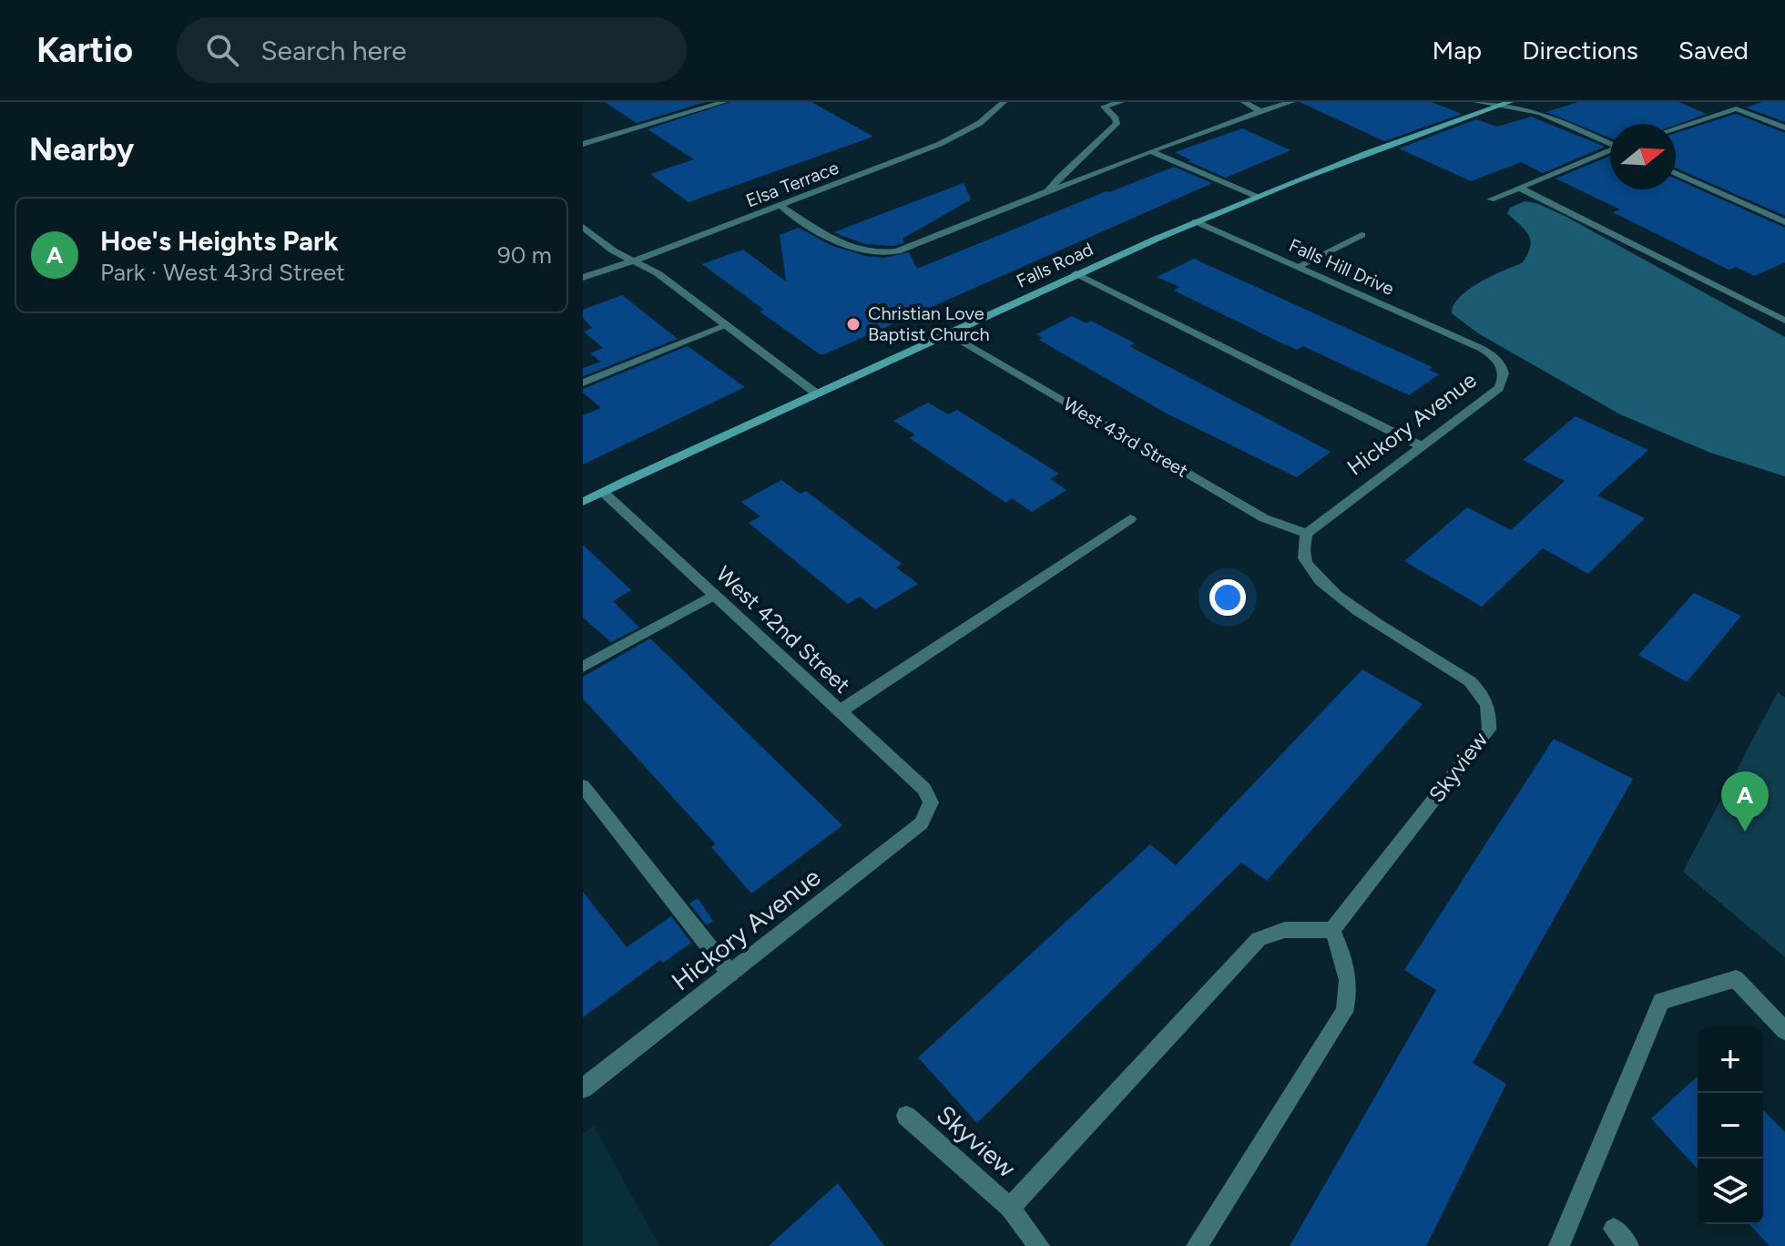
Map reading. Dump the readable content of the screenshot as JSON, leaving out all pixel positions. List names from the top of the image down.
{
  "streets": {
    "main road": ["Falls Road"],
    "street": [
      "Elsa Terrace",
      "Falls Hill Drive",
      "Hickory Avenue",
      "West 43rd Street",
      "West 42nd Street",
      "Skyview"
    ]
  },
  "crossings": [
    ["Falls Road", "Falls Hill Drive"],
    ["Falls Road", "West 43rd Street"],
    ["Falls Road", "West 42nd Street"],
    ["Falls Hill Drive", "Hickory Avenue"],
    ["Hickory Avenue", "West 43rd Street"],
    ["Hickory Avenue", "West 42nd Street"],
    ["Hickory Avenue", "Skyview"],
    ["West 43rd Street", "Skyview"]
  ],
  "places": ["Christian Love Baptist Church"],
  "north": "right",
  "page": {
    "header": "Kartio",
    "search": "Search here",
    "nav": ["Map", "Directions", "Saved"],
    "heading": "Nearby",
    "list": [
      {
        "mark": "A",
        "name": "Hoe's Heights Park",
        "note": "Park · West 43rd Street",
        "value": "90 m"
      }
    ],
    "pins": "A",
    "map_buttons": ["+", "−"]
  }
}
